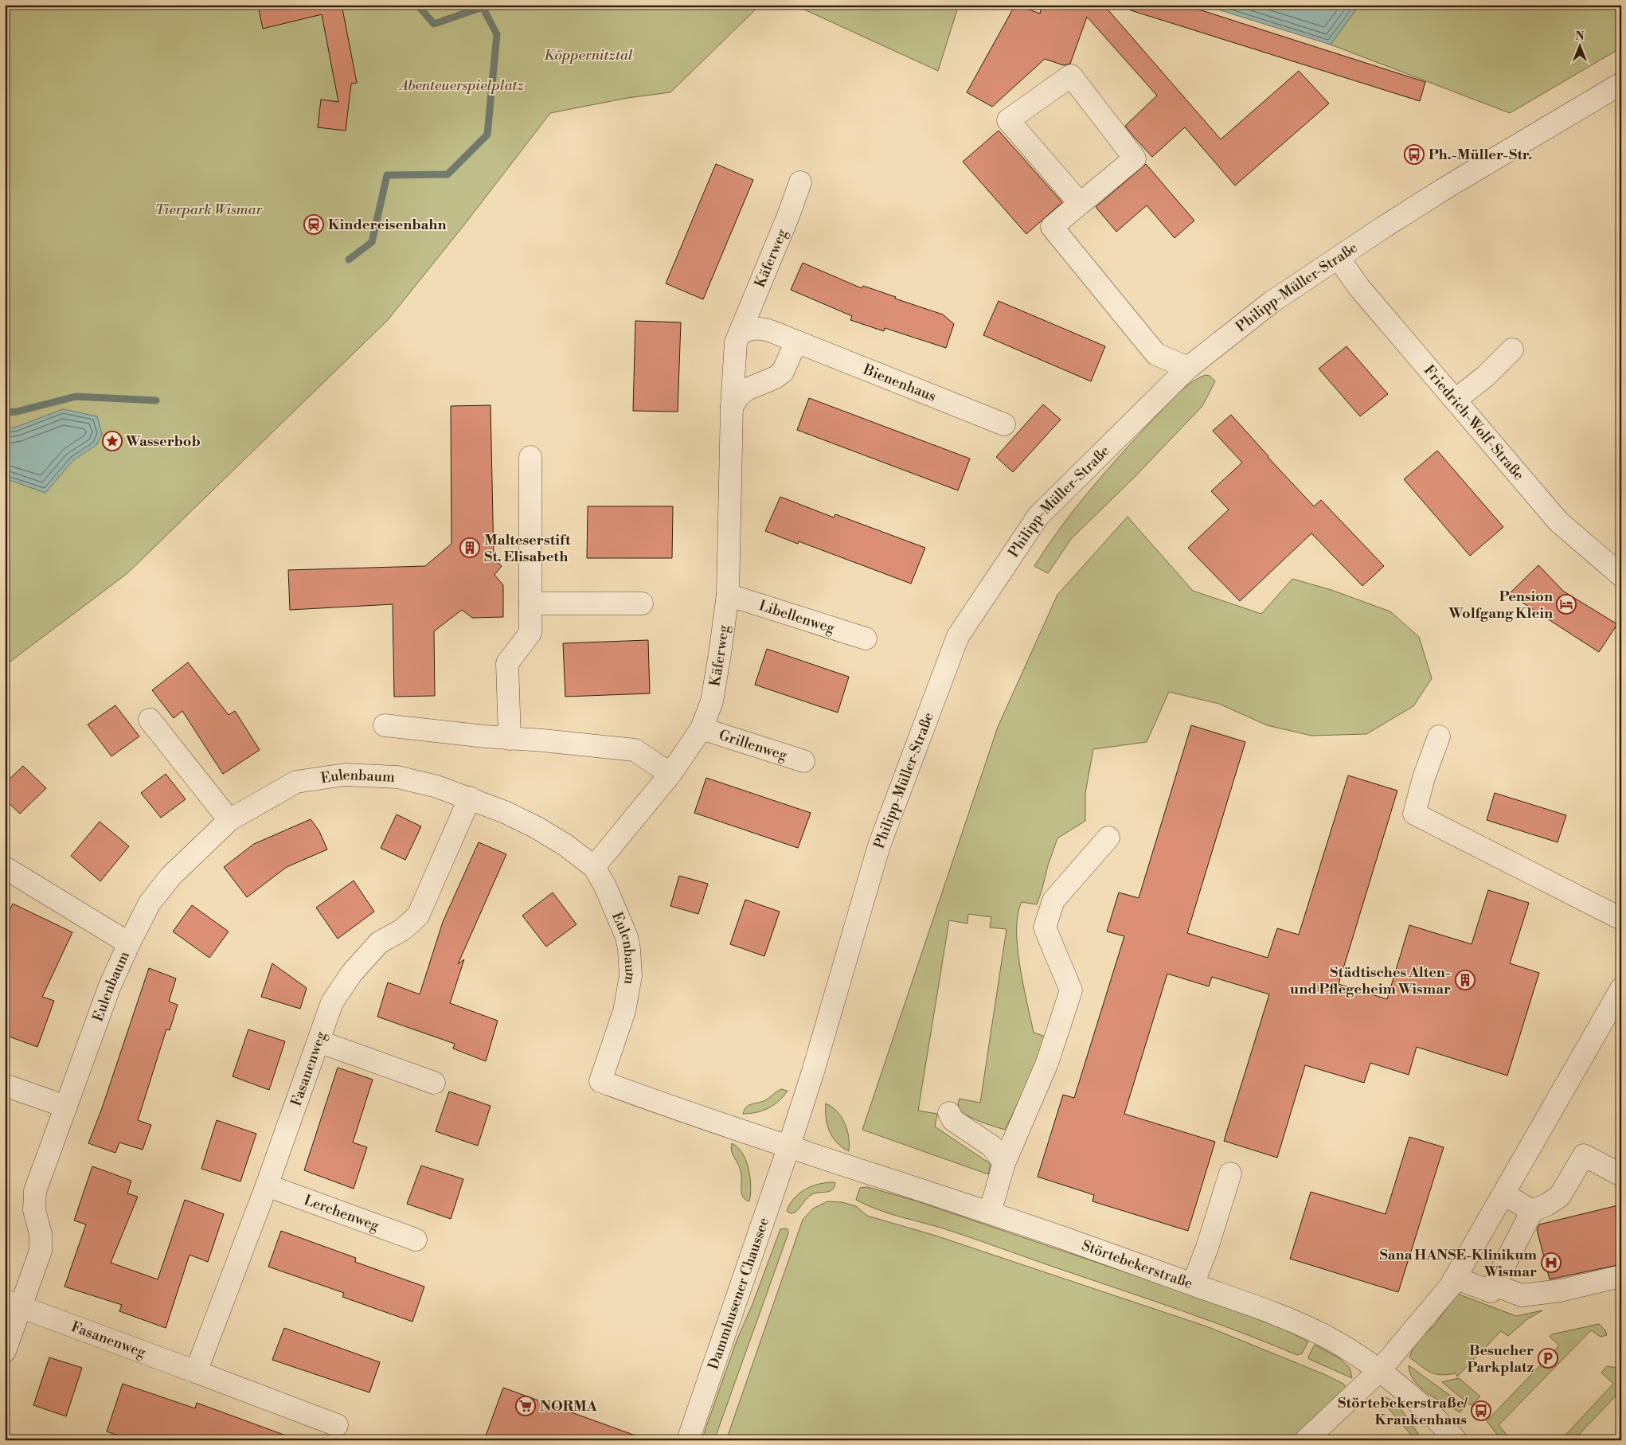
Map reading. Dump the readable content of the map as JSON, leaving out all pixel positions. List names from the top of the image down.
{
  "streets": {
    "street": [
      "Käferweg",
      "Philipp-Müller-Straße",
      "Bienenhaus",
      "Friedrich-Wolf-Straße",
      "Libellenweg",
      "Grillenweg",
      "Eulenbaum",
      "Fasanenweg",
      "Lerchenweg",
      "Störtebekerstraße",
      "Dammhusener Chaussee"
    ]
  },
  "crossings": [
    ["Käferweg", "Libellenweg"],
    ["Käferweg", "Grillenweg"],
    ["Käferweg", "Eulenbaum"],
    ["Philipp-Müller-Straße", "Friedrich-Wolf-Straße"],
    ["Philipp-Müller-Straße", "Eulenbaum"],
    ["Philipp-Müller-Straße", "Störtebekerstraße"],
    ["Philipp-Müller-Straße", "Dammhusener Chaussee"],
    ["Eulenbaum", "Fasanenweg"],
    ["Eulenbaum", "Störtebekerstraße"],
    ["Eulenbaum", "Dammhusener Chaussee"],
    ["Fasanenweg", "Lerchenweg"],
    ["Störtebekerstraße", "Dammhusener Chaussee"]
  ],
  "parks": ["Köppernitztal", "Abenteuerspielplatz", "Tierpark Wismar"],
  "places": {
    "bus stop": ["Ph.-Müller-Str.", "Störtebekerstraße/ Krankenhaus"],
    "station": ["Kindereisenbahn"],
    "place": ["Wasserbob"],
    "building": ["Malteserstift St. Elisabeth", "Städtisches Alten- und Pflegeheim Wismar"],
    "hotel": ["Pension Wolfgang Klein"],
    "hospital": ["Sana HANSE-Klinikum Wismar"],
    "parking": ["Besucher Parkplatz"],
    "supermarket": ["NORMA"]
  },
  "north": "top"
}
